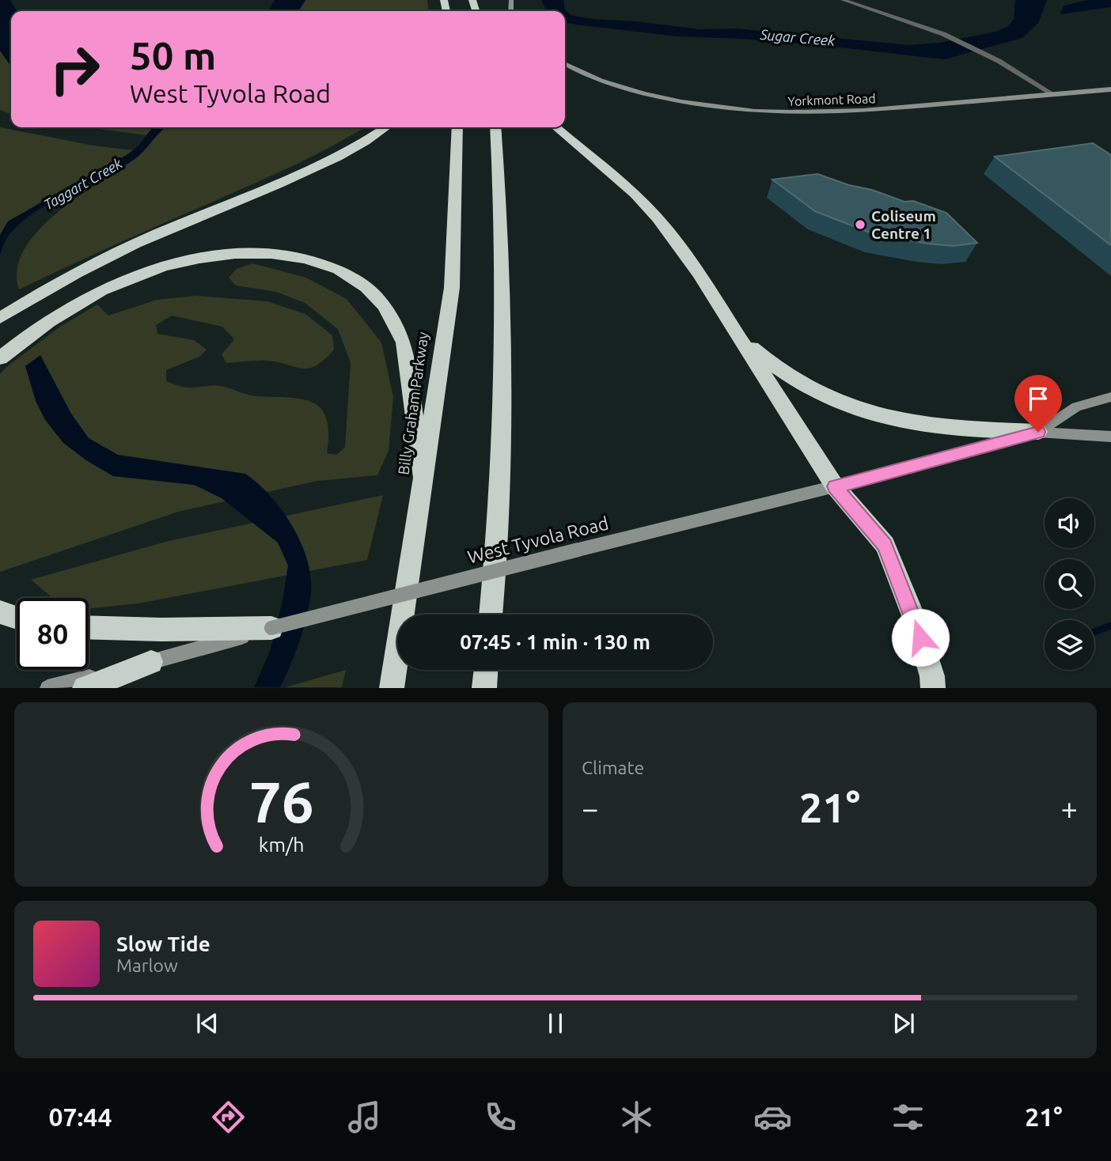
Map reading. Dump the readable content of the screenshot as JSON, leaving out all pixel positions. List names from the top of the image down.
{
  "streets": {
    "highway": ["Billy Graham Parkway"],
    "street": ["Yorkmont Road", "West Tyvola Road"]
  },
  "water": ["Sugar Creek", "Taggart Creek"],
  "places": ["Coliseum Centre 1"],
  "page": {
    "turn": ["50 m", "West Tyvola Road"],
    "limit": "80",
    "trip": "07:45 · 1 min · 130 m",
    "tile": "Climate",
    "heat": ["−", "21°", "+"],
    "song": ["Slow Tide", "Marlow"],
    "tabs": ["07:44", "21°"],
    "gauge": ["76", "km/h"]
  }
}
